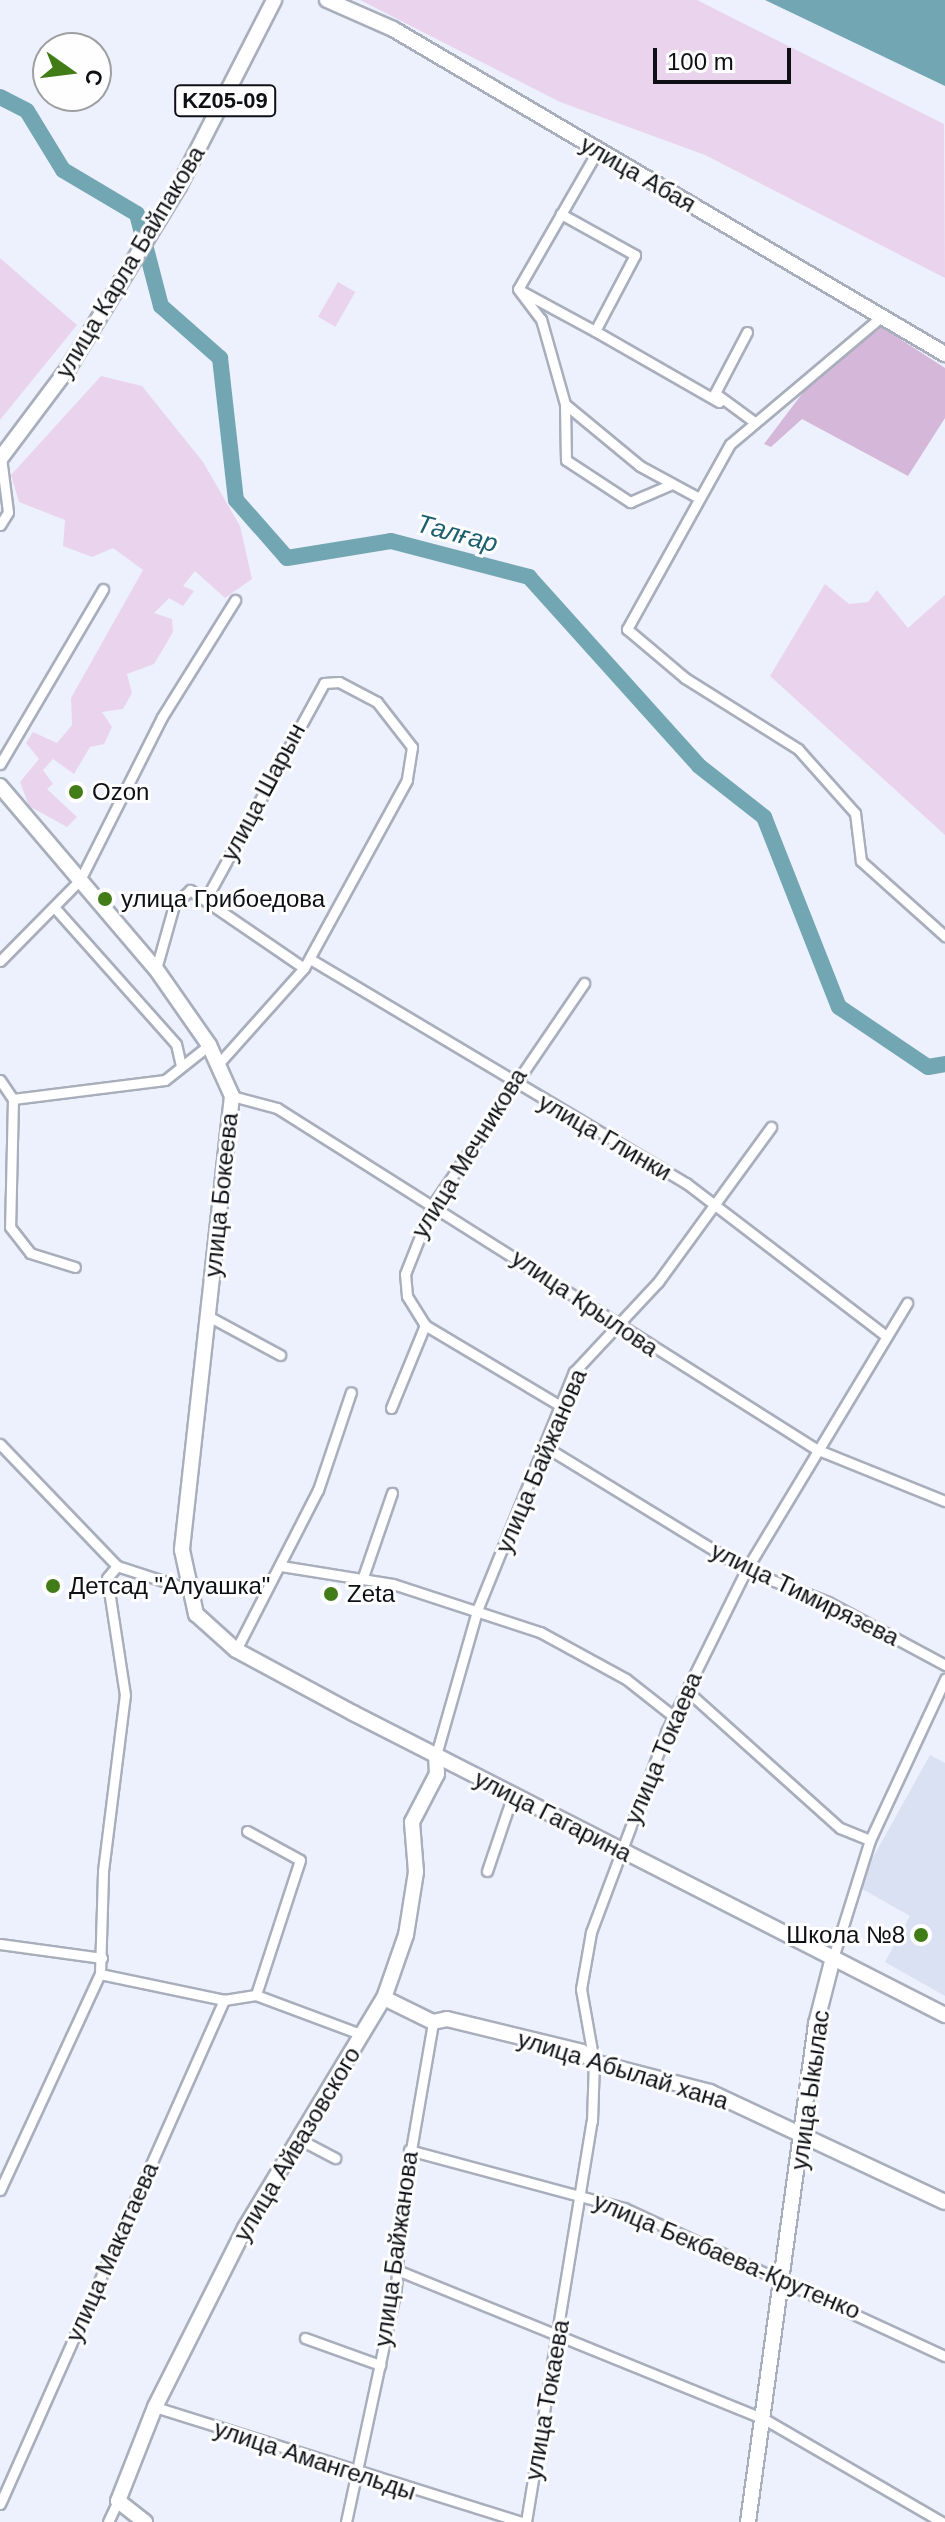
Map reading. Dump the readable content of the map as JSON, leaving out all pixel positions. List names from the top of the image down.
{
  "streets": {
    "street": [
      "KZ05-09",
      "улица Абая",
      "улица Карла Байпакова",
      "улица Шарын",
      "улица Глинки",
      "улица Мечникова",
      "улица Бокеева",
      "улица Крылова",
      "улица Байжанова",
      "улица Тимирязева",
      "улица Токаева",
      "улица Гагарина",
      "улица Абылай хана",
      "улица Ыкылас",
      "улица Айвазовского",
      "улица Макатаева",
      "улица Бекбаева-Крутенко",
      "улица Амангельды"
    ]
  },
  "crossings": [
    ["улица Шарын", "улица Глинки"],
    ["улица Глинки", "улица Мечникова"],
    ["улица Глинки", "улица Байжанова"],
    ["улица Глинки", "улица Токаева"],
    ["улица Мечникова", "улица Крылова"],
    ["улица Бокеева", "улица Крылова"],
    ["улица Бокеева", "улица Гагарина"],
    ["улица Крылова", "улица Байжанова"],
    ["улица Крылова", "улица Токаева"],
    ["улица Байжанова", "улица Тимирязева"],
    ["улица Байжанова", "улица Гагарина"],
    ["улица Байжанова", "улица Абылай хана"],
    ["улица Байжанова", "улица Бекбаева-Крутенко"],
    ["улица Байжанова", "улица Амангельды"],
    ["улица Тимирязева", "улица Токаева"],
    ["улица Токаева", "улица Гагарина"],
    ["улица Токаева", "улица Абылай хана"],
    ["улица Токаева", "улица Бекбаева-Крутенко"],
    ["улица Токаева", "улица Амангельды"],
    ["улица Гагарина", "улица Ыкылас"],
    ["улица Абылай хана", "улица Ыкылас"],
    ["улица Абылай хана", "улица Айвазовского"],
    ["улица Ыкылас", "улица Бекбаева-Крутенко"],
    ["улица Айвазовского", "улица Амангельды"]
  ],
  "water": ["Талғар"],
  "places": [
    "Ozon",
    "улица Грибоедова",
    "Детсад \"Алуашка\"",
    "Zeta",
    "Школа №8"
  ],
  "scale_bar": "100 m",
  "north": "right"
}
